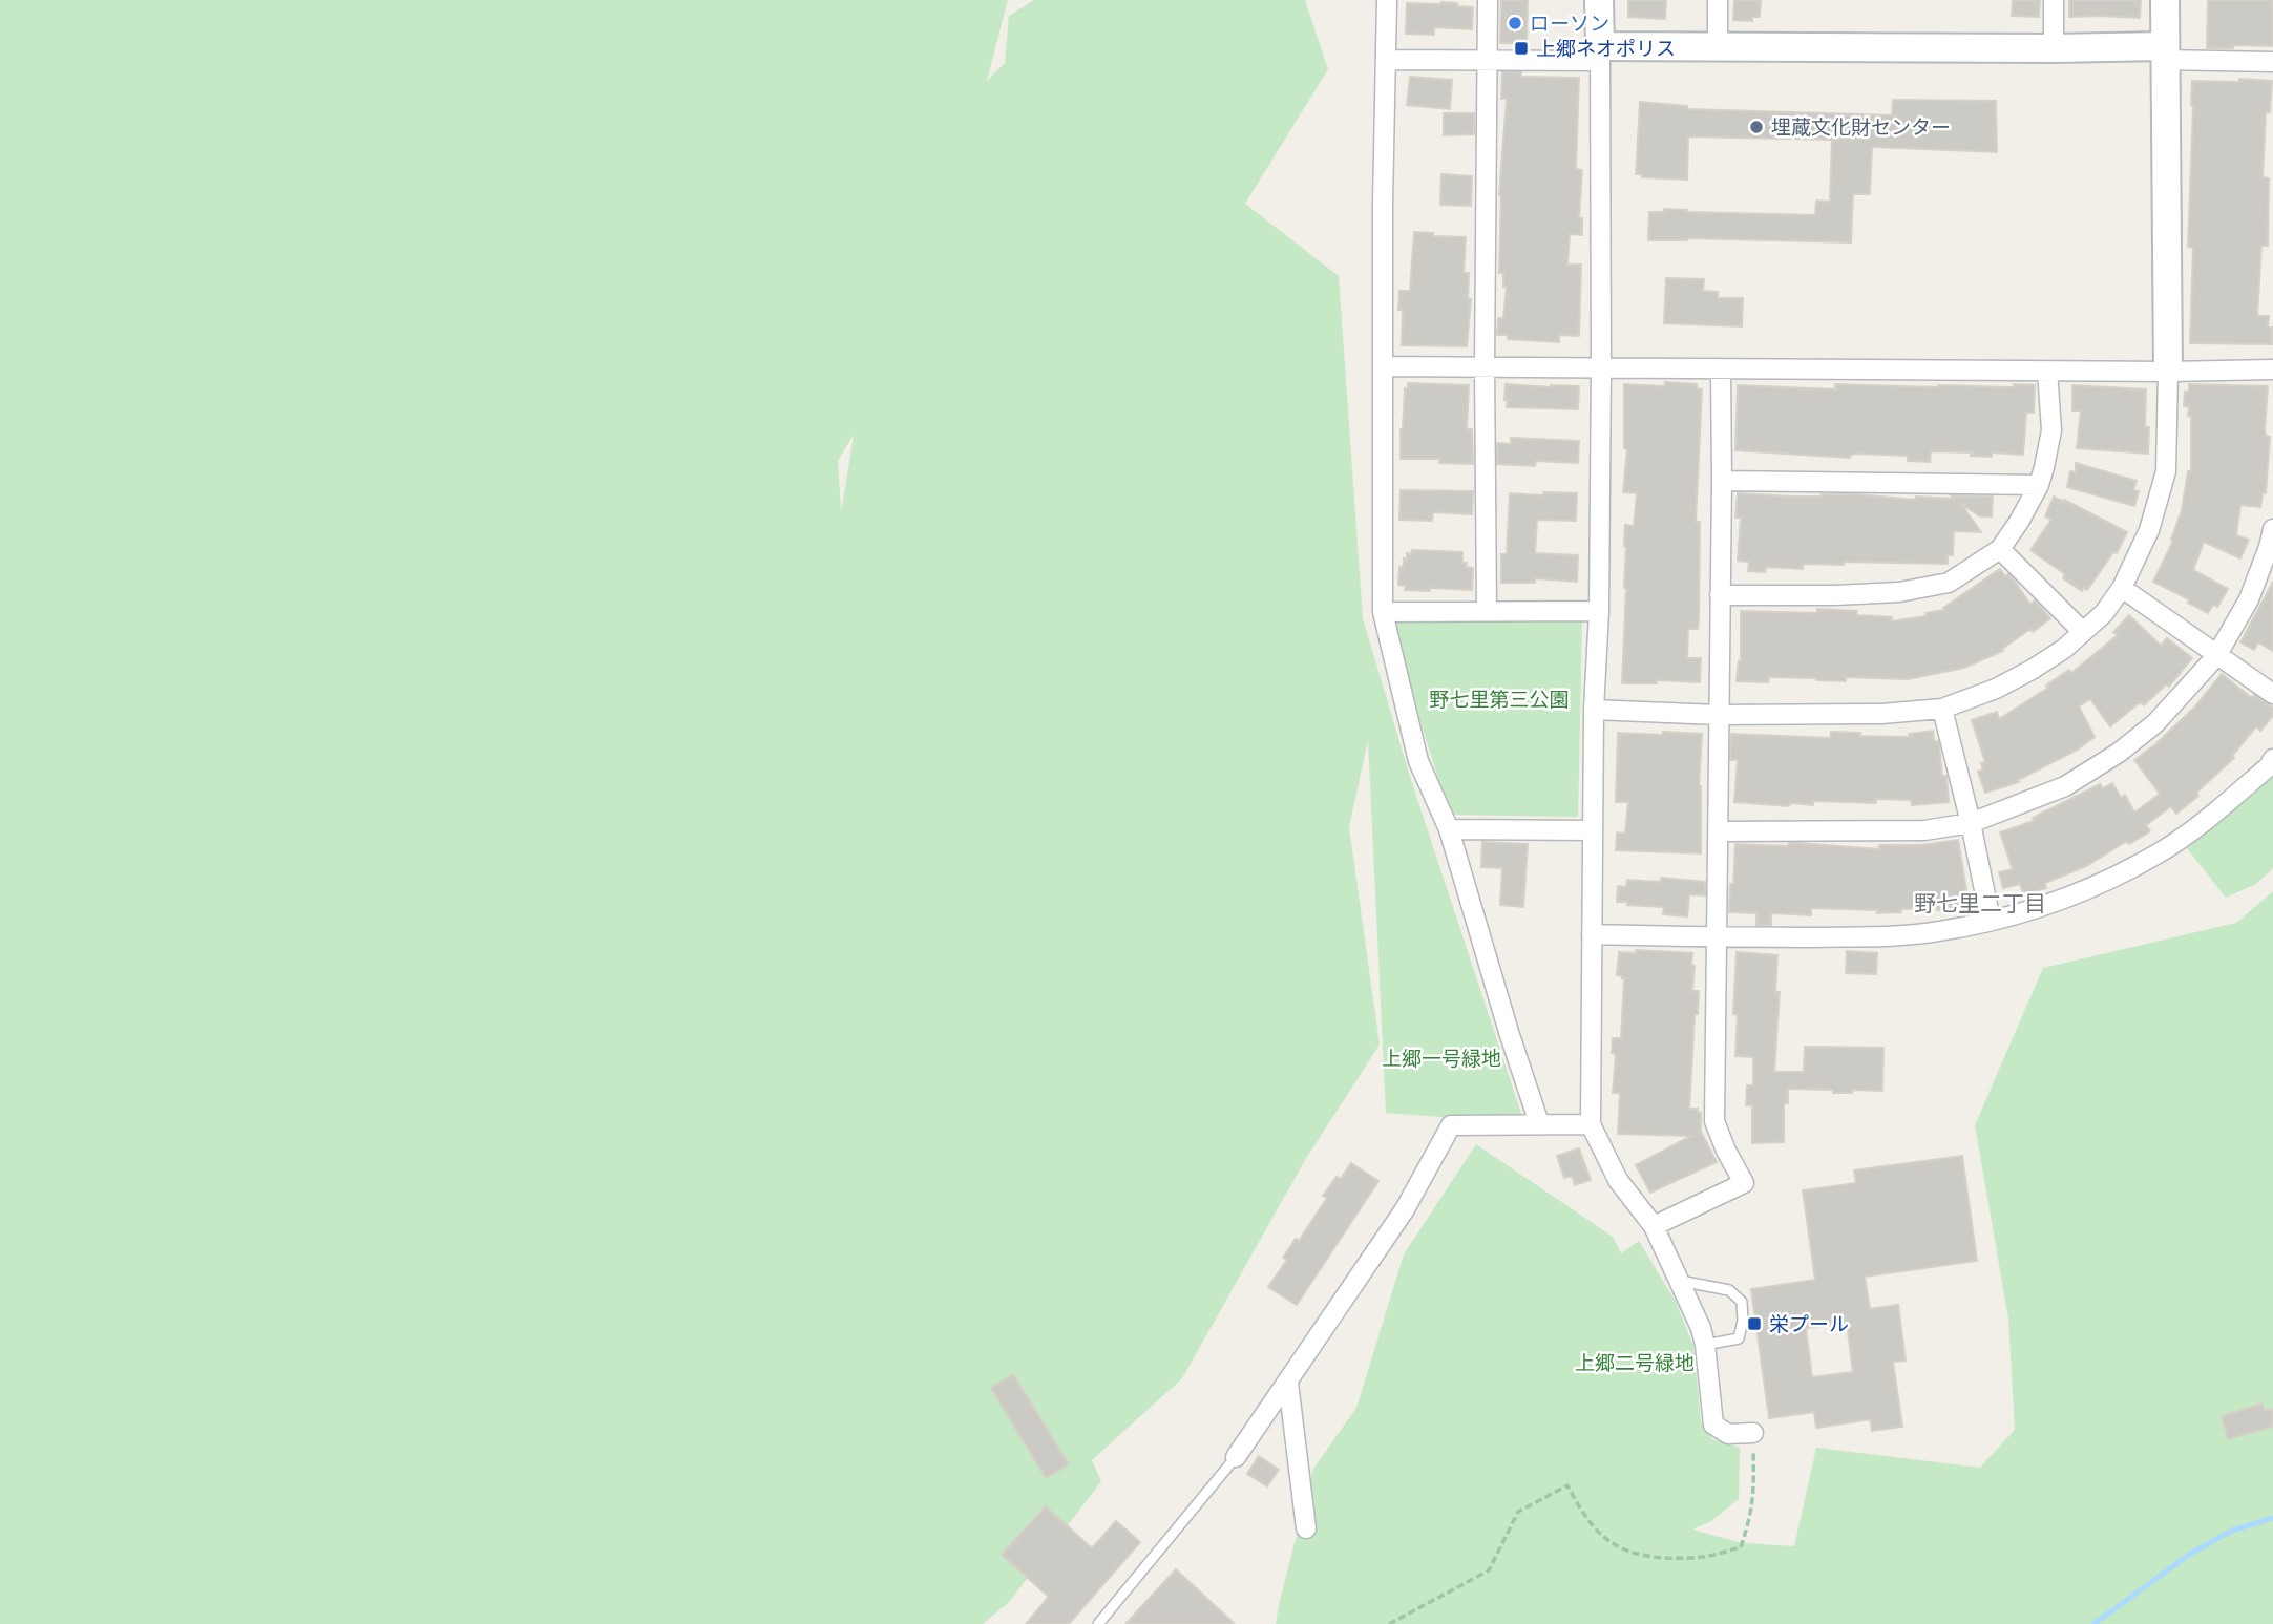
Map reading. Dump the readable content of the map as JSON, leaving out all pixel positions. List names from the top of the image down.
{
  "districts": ["野七里二丁目"],
  "parks": ["野七里第三公園", "上郷一号緑地", "上郷二号緑地"],
  "places": {
    "other": ["ローソン", "埋蔵文化財センター"],
    "transit": ["上郷ネオポリス", "栄プール"]
  }
}
